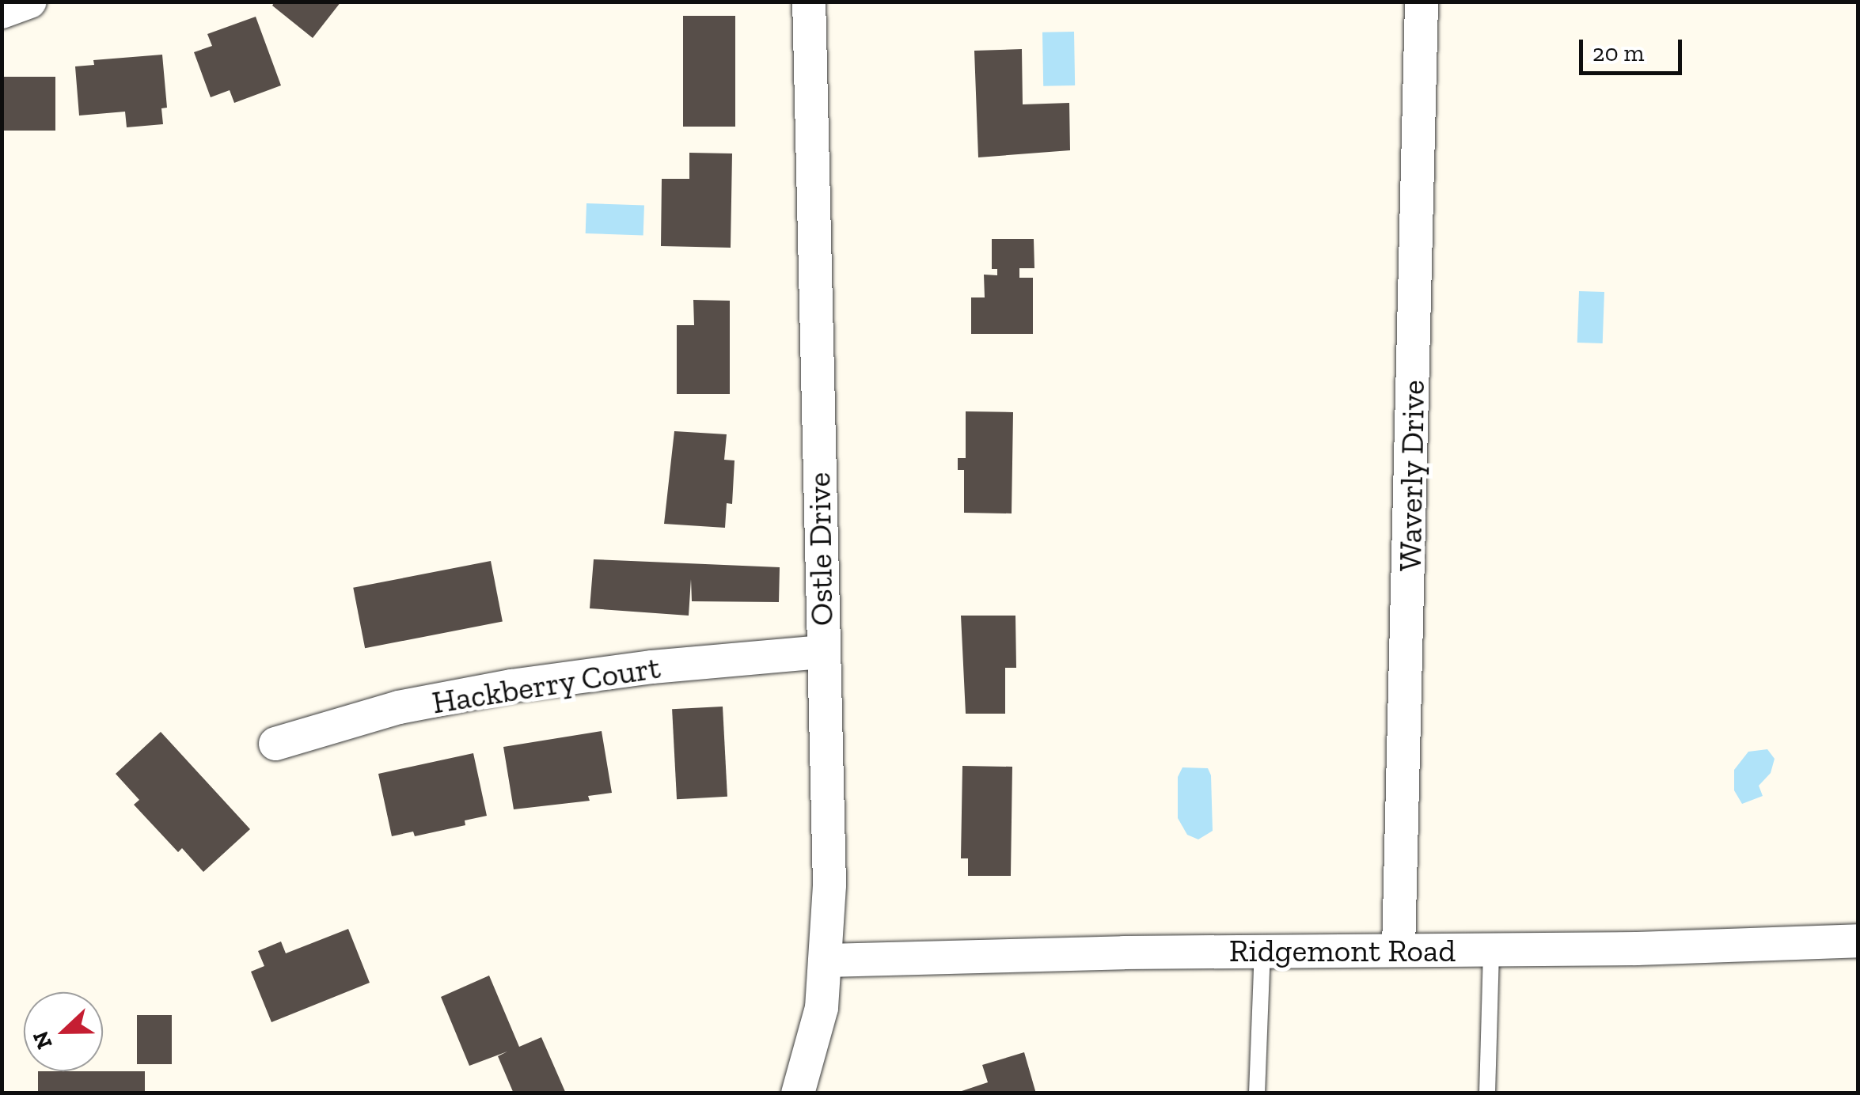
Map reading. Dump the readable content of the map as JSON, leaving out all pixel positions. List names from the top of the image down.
{
  "streets": {
    "street": [
      "Waverly Drive",
      "Ostle Drive",
      "Hackberry Court",
      "Ridgemont Road"
    ]
  },
  "crossings": [
    ["Waverly Drive", "Ridgemont Road"],
    ["Ostle Drive", "Hackberry Court"],
    ["Ostle Drive", "Ridgemont Road"]
  ],
  "scale_bar": "20 m",
  "north": "left"
}
